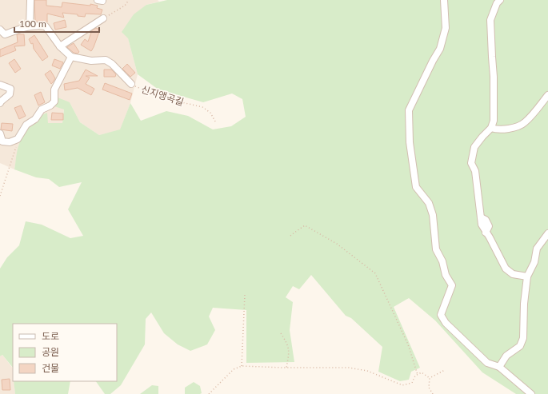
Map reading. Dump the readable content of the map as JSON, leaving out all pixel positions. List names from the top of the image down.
{
  "streets": {
    "lane": ["신지앵곡길"]
  },
  "legend": ["도로", "공원", "건물"],
  "scale_bar": "100 m"
}
